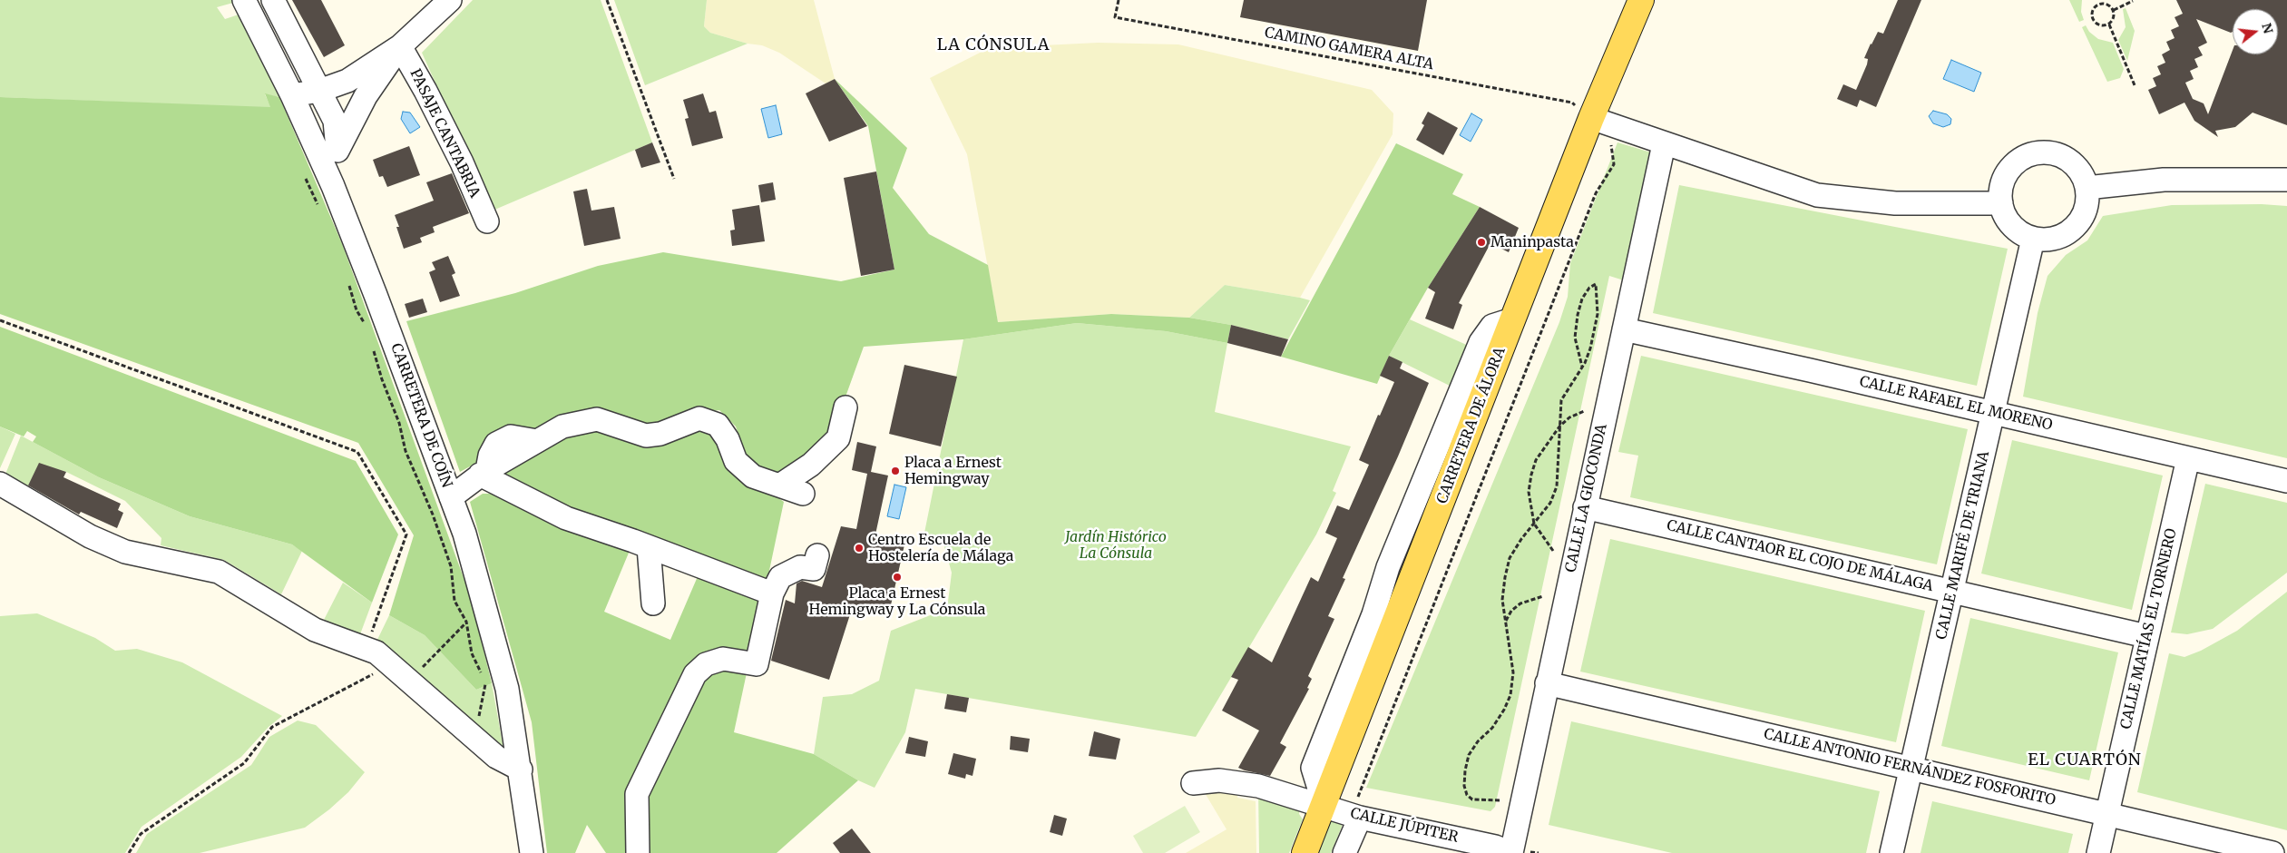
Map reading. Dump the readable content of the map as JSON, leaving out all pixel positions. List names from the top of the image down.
{
  "streets": {
    "main road": ["CARRETERA DE ÁLORA"],
    "street": [
      "PASAJE CANTABRIA",
      "CALLE RAFAEL EL MORENO",
      "CARRETERA DE COÍN",
      "CALLE LA GIOCONDA",
      "CALLE MARIFÉ DE TRIANA",
      "CALLE CANTAOR EL COJO DE MÁLAGA",
      "CALLE MATÍAS EL TORNERO",
      "CALLE ANTONIO FERNÁNDEZ FOSFORITO",
      "CALLE JÚPITER"
    ],
    "path": ["CAMINO GAMERA ALTA"]
  },
  "crossings": [
    ["CAMINO GAMERA ALTA", "CARRETERA DE ÁLORA"],
    ["CALLE RAFAEL EL MORENO", "CALLE LA GIOCONDA"],
    ["CALLE RAFAEL EL MORENO", "CALLE MARIFÉ DE TRIANA"],
    ["CALLE RAFAEL EL MORENO", "CALLE MATÍAS EL TORNERO"],
    ["CARRETERA DE ÁLORA", "CALLE JÚPITER"],
    ["CALLE LA GIOCONDA", "CALLE CANTAOR EL COJO DE MÁLAGA"],
    ["CALLE LA GIOCONDA", "CALLE ANTONIO FERNÁNDEZ FOSFORITO"],
    ["CALLE LA GIOCONDA", "CALLE JÚPITER"],
    ["CALLE MARIFÉ DE TRIANA", "CALLE CANTAOR EL COJO DE MÁLAGA"],
    ["CALLE MARIFÉ DE TRIANA", "CALLE ANTONIO FERNÁNDEZ FOSFORITO"],
    ["CALLE CANTAOR EL COJO DE MÁLAGA", "CALLE MATÍAS EL TORNERO"],
    ["CALLE MATÍAS EL TORNERO", "CALLE ANTONIO FERNÁNDEZ FOSFORITO"]
  ],
  "districts": ["LA CÓNSULA", "EL CUARTÓN"],
  "parks": ["Jardín Histórico La Cónsula"],
  "places": [
    "Maninpasta",
    "Placa a Ernest Hemingway",
    "Centro Escuela de Hostelería de Málaga",
    "Placa a Ernest Hemingway y La Cónsula"
  ],
  "north": "right"
}
